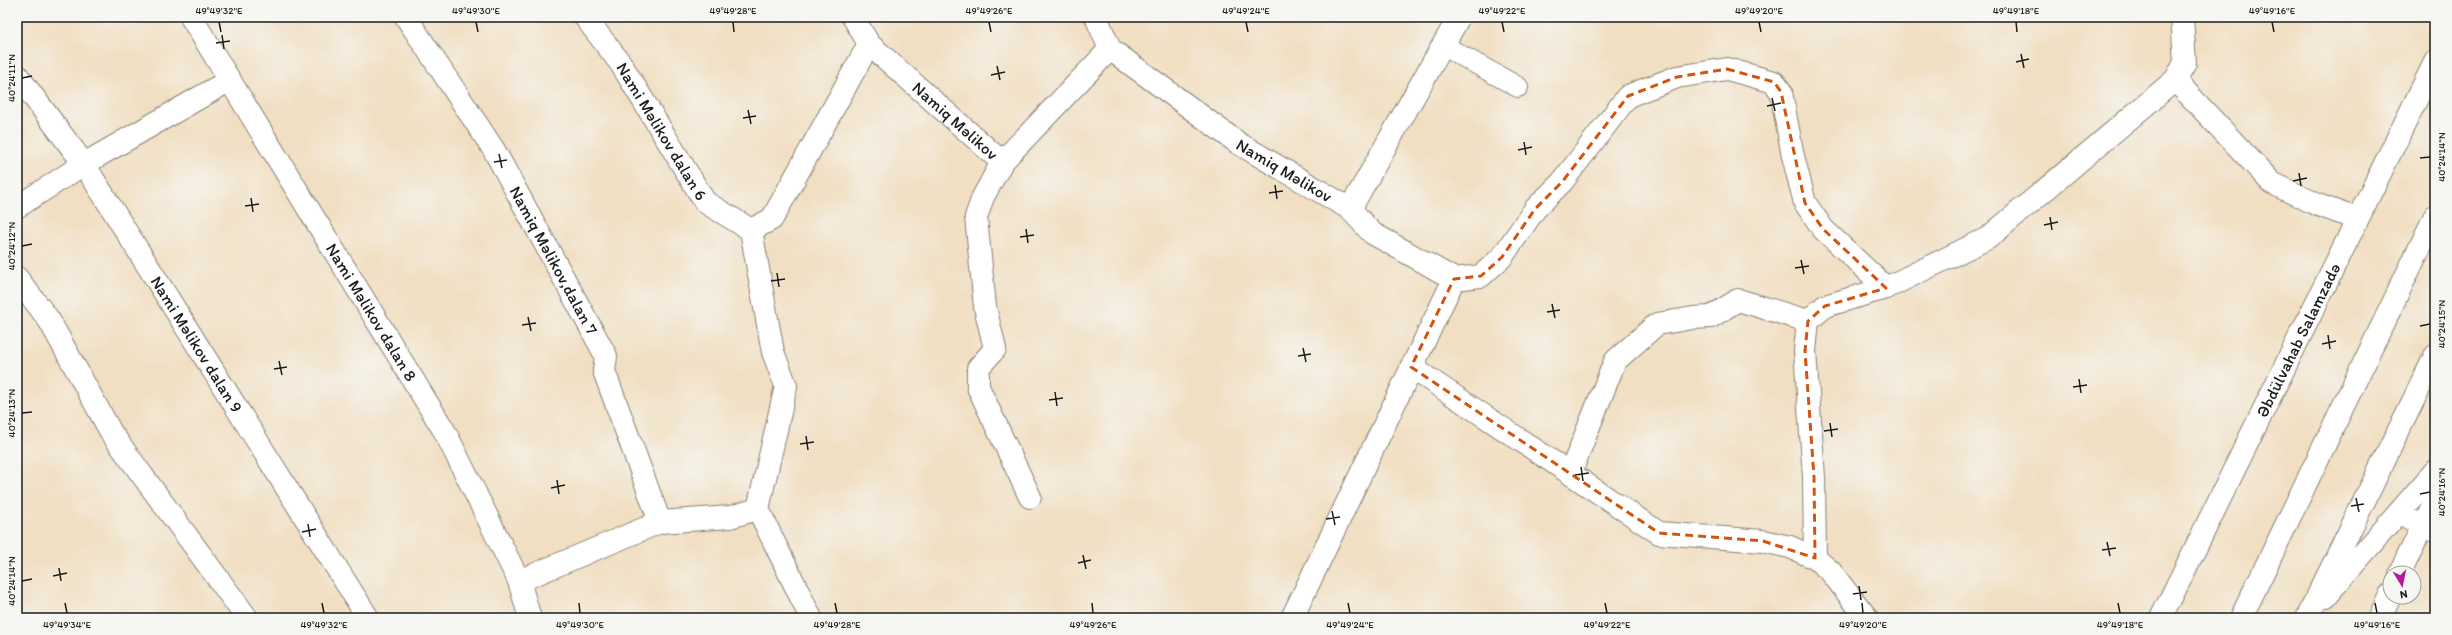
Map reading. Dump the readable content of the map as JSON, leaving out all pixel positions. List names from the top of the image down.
{
  "streets": {
    "street": [
      "Namiq Məlikov",
      "Nami Məlikov dalan 6",
      "Namiq Məlikov,dalan 7",
      "Nami Məlikov dalan 8",
      "Əbdülvahab Salamzadə",
      "Nami Məlikov dalan 9"
    ]
  },
  "north": "bottom",
  "coordinates": [
    "49°49'32\"E",
    "49°49'30\"E",
    "49°49'28\"E",
    "49°49'26\"E",
    "49°49'24\"E",
    "49°49'22\"E",
    "49°49'20\"E",
    "49°49'18\"E",
    "49°49'16\"E",
    "40°24'11\"N",
    "40°24'14\"N",
    "40°24'12\"N",
    "40°24'15\"N",
    "40°24'13\"N",
    "40°24'16\"N",
    "49°49'34\"E"
  ]
}
